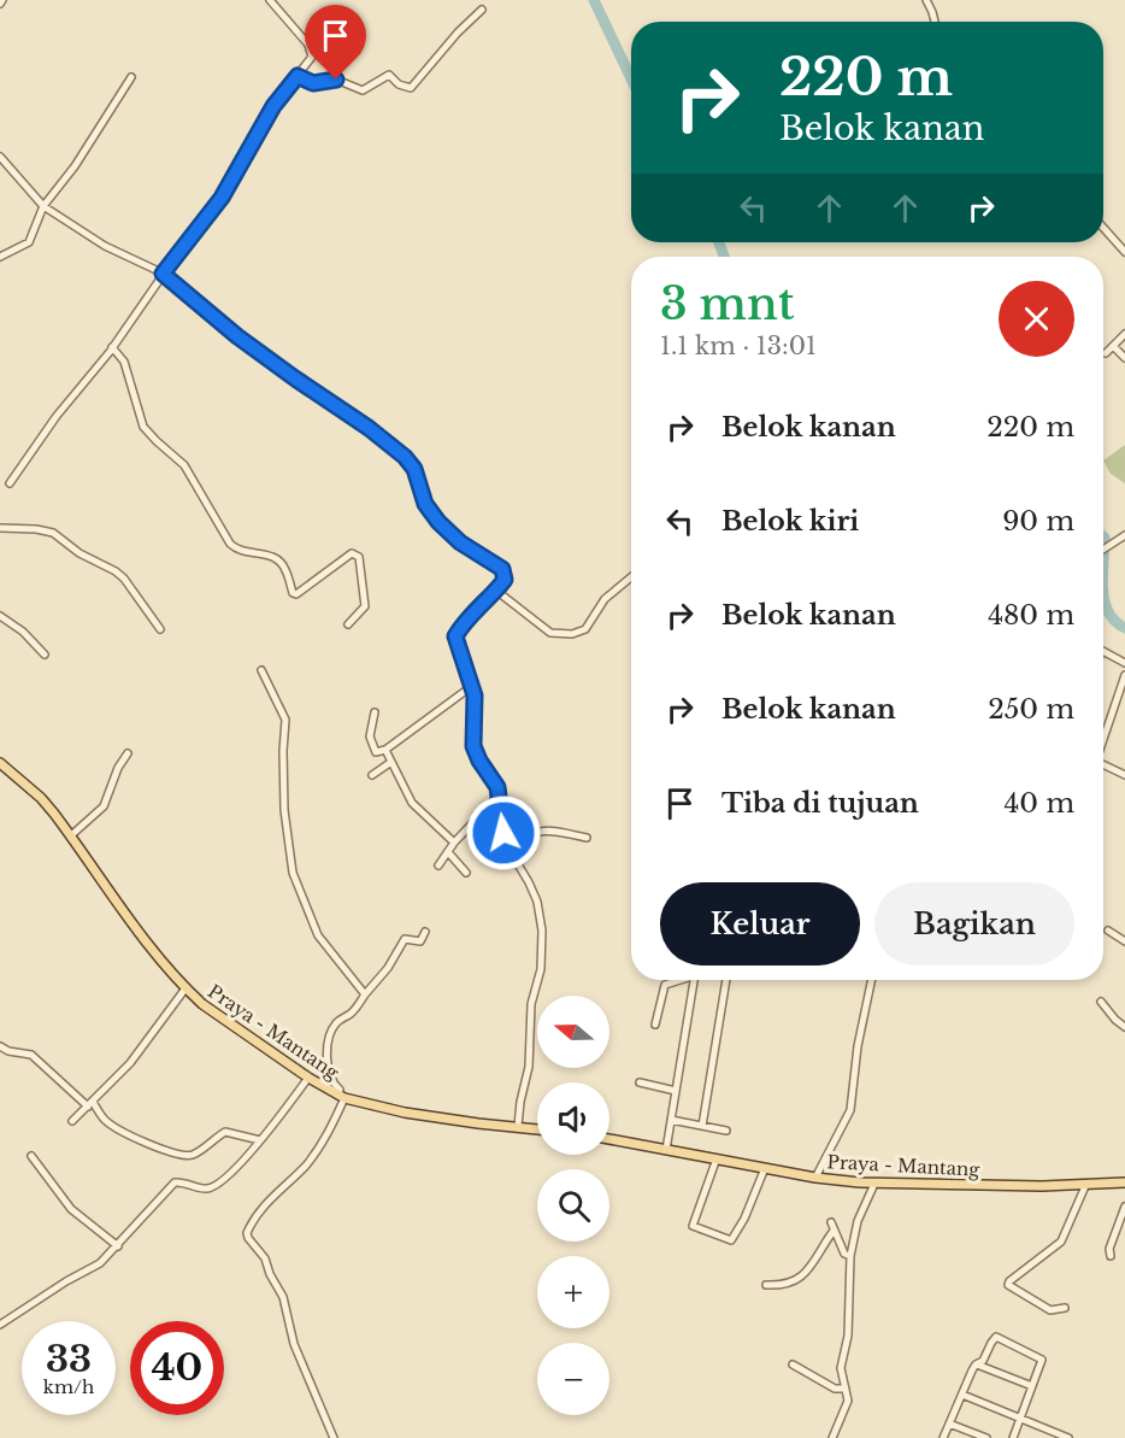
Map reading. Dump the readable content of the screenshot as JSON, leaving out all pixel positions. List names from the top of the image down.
{
  "streets": {
    "main road": ["Praya - Mantang"]
  },
  "north": "left",
  "page": {
    "turn": ["220 m", "Belok kanan"],
    "heading": ["3 mnt", "1.1 km · 13:01"],
    "list": [
      {
        "name": "Belok kanan",
        "value": "220 m"
      },
      {
        "name": "Belok kiri",
        "value": "90 m"
      },
      {
        "name": "Belok kanan",
        "value": "480 m"
      },
      {
        "name": "Belok kanan",
        "value": "250 m"
      },
      {
        "name": "Tiba di tujuan",
        "value": "40 m"
      }
    ],
    "buttons": ["Keluar", "Bagikan"],
    "map_buttons": ["+", "−"],
    "speed": "33 km/h",
    "limit": "40"
  }
}
